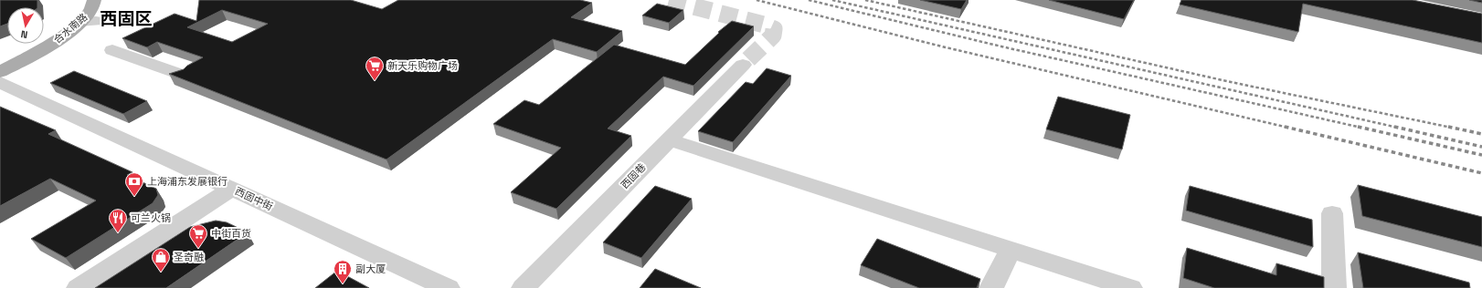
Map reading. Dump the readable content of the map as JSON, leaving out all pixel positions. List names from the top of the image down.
{
  "streets": {
    "main road": ["合水南路"],
    "street": ["西固巷", "西固中街"]
  },
  "districts": ["西固区"],
  "places": {
    "supermarket": ["新天乐购物广场", "中街百货"],
    "bank": ["上海浦东发展银行"],
    "restaurant": ["可兰火锅"],
    "shop": ["圣奇融"],
    "building": ["副大厦"]
  },
  "north": "bottom"
}
